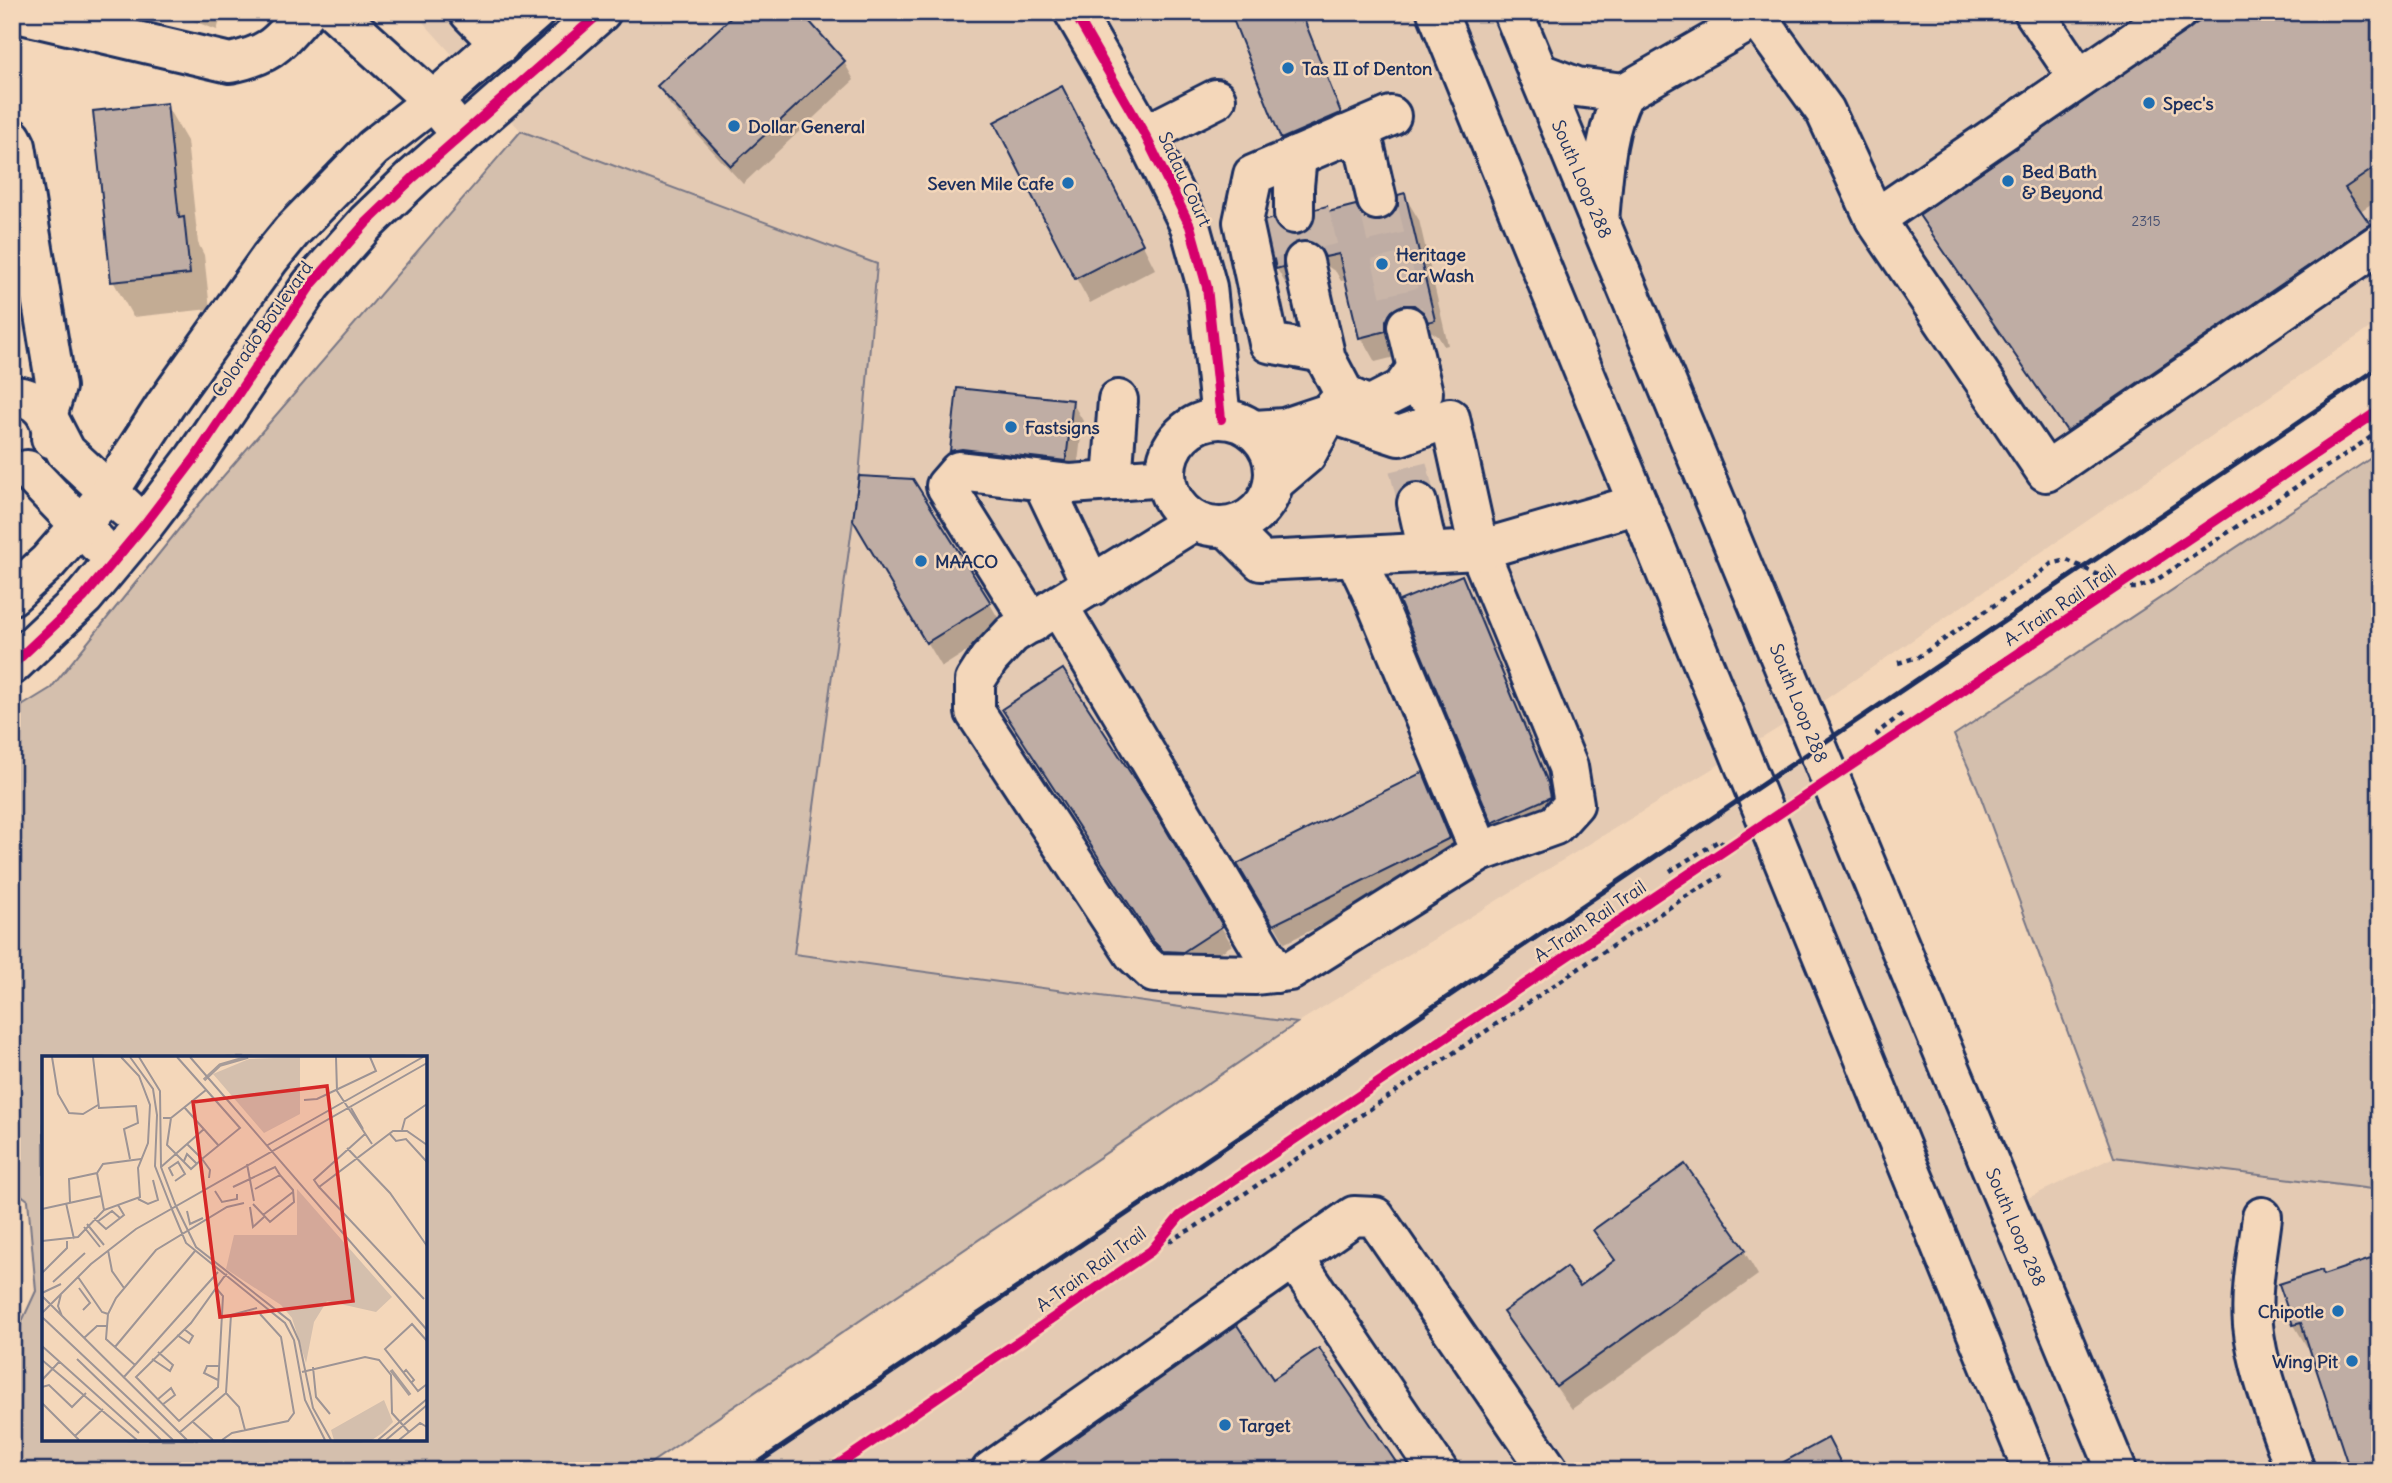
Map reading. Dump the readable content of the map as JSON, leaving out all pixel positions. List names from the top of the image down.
{
  "streets": {
    "main road": ["Sadau Court", "South Loop 288", "Colorado Boulevard"],
    "cycle path": ["A-Train Rail Trail"]
  },
  "places": [
    "Tas II of Denton",
    "Spec's",
    "Dollar General",
    "Bed Bath & Beyond",
    "Seven Mile Cafe",
    "Heritage Car Wash",
    "Fastsigns",
    "MAACO",
    "Chipotle",
    "Wing Pit",
    "Target"
  ],
  "house_numbers": ["2315"]
}
